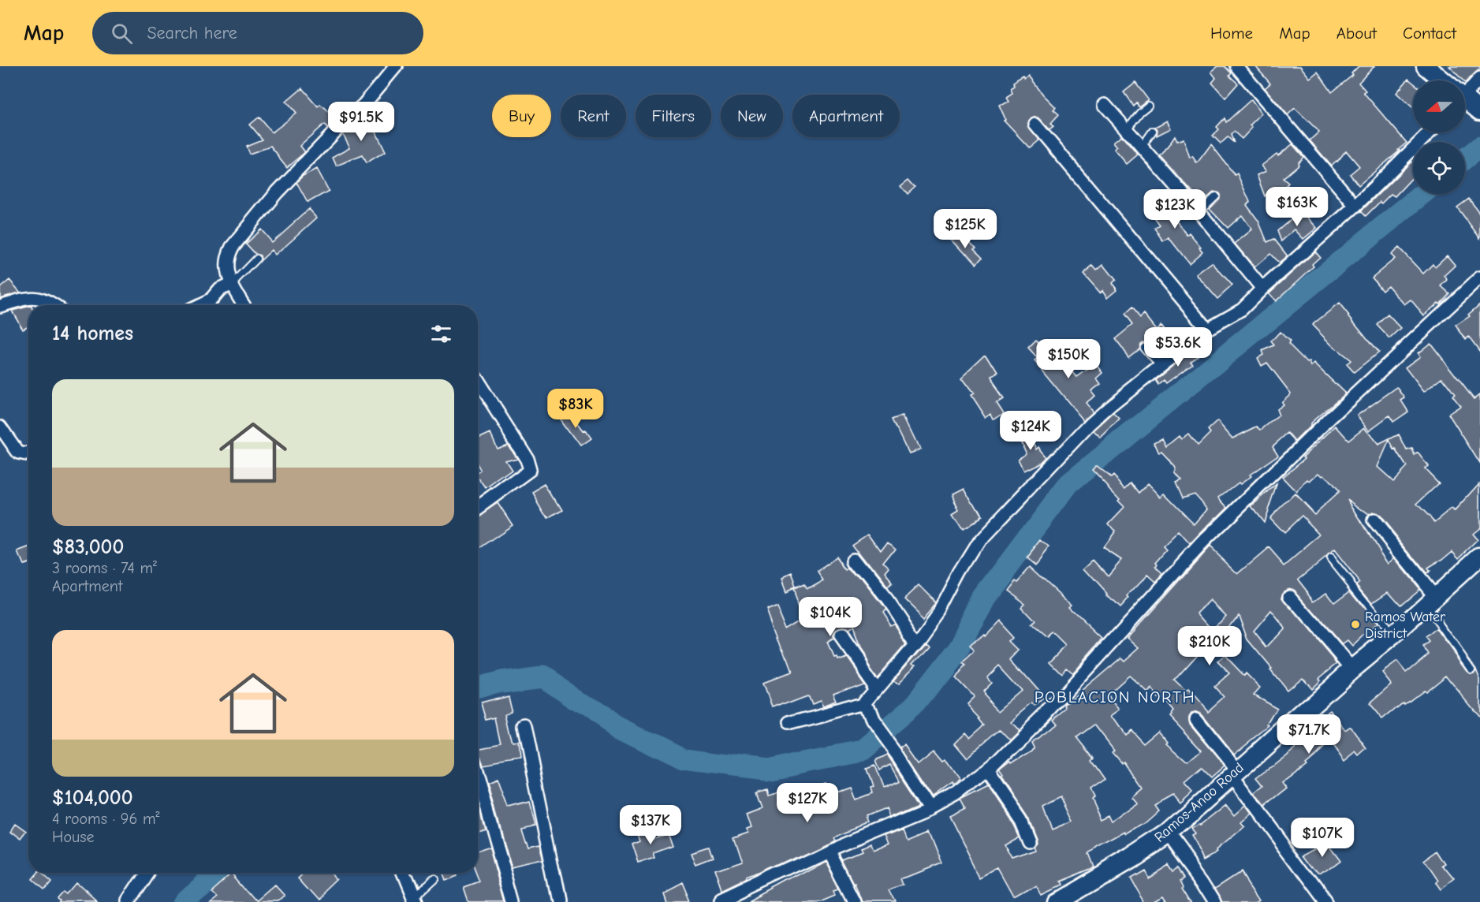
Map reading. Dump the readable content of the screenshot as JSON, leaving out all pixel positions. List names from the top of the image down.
{
  "streets": {
    "main road": ["Ramos-Anao Road"]
  },
  "districts": ["POBLACION NORTH"],
  "places": ["Ramos Water District"],
  "north": "left",
  "page": {
    "header": "Map",
    "search": "Search here",
    "nav": [
      "Home",
      "Map",
      "About",
      "Contact"
    ],
    "chip": [
      "Buy",
      "Rent",
      "Filters",
      "New",
      "Apartment"
    ],
    "price": [
      "$91.5K",
      "$163K",
      "$123K",
      "$125K",
      "$53.6K",
      "$150K",
      "$83K",
      "$124K",
      "$104K",
      "$210K",
      "$71.7K",
      "$127K",
      "$137K",
      "$107K"
    ],
    "heading": "14 homes",
    "list": [
      {
        "name": "$83,000",
        "note": "3 rooms · 74 m² · Apartment"
      },
      {
        "name": "$104,000",
        "note": "4 rooms · 96 m² · House"
      }
    ]
  }
}
